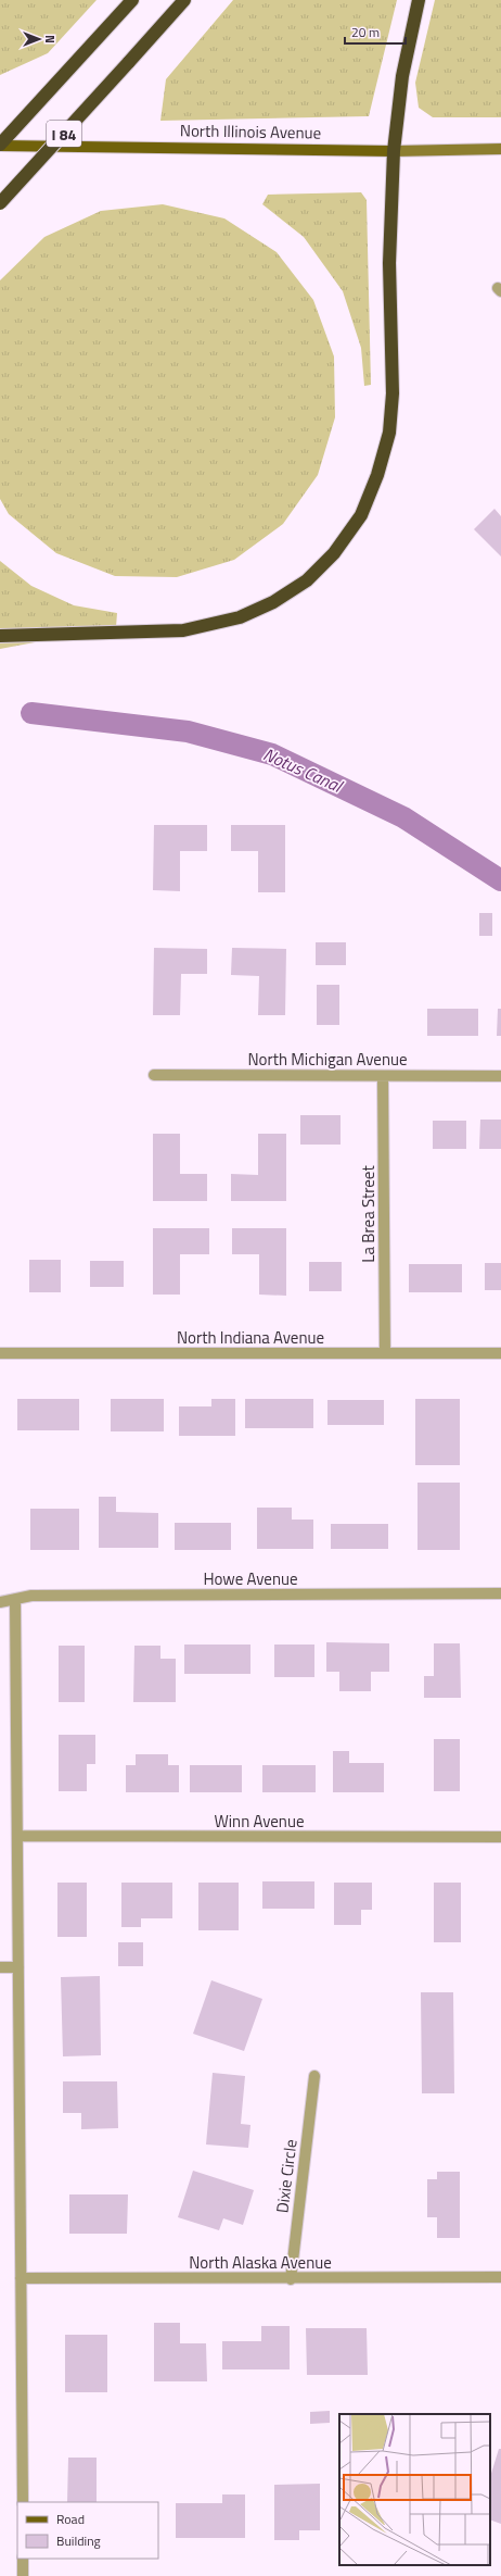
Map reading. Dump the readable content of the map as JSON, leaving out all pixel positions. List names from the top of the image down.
{
  "streets": {
    "highway": ["I 84"],
    "main road": ["North Illinois Avenue"],
    "street": [
      "North Michigan Avenue",
      "La Brea Street",
      "North Indiana Avenue",
      "Howe Avenue",
      "Winn Avenue",
      "Dixie Circle",
      "North Alaska Avenue"
    ]
  },
  "crossings": [
    ["North Illinois Avenue", "I 84"],
    ["North Michigan Avenue", "La Brea Street"],
    ["La Brea Street", "North Indiana Avenue"],
    ["Dixie Circle", "North Alaska Avenue"]
  ],
  "water": ["Notus Canal"],
  "legend": ["Road", "Building"],
  "scale_bar": "20 m",
  "north": "right"
}
